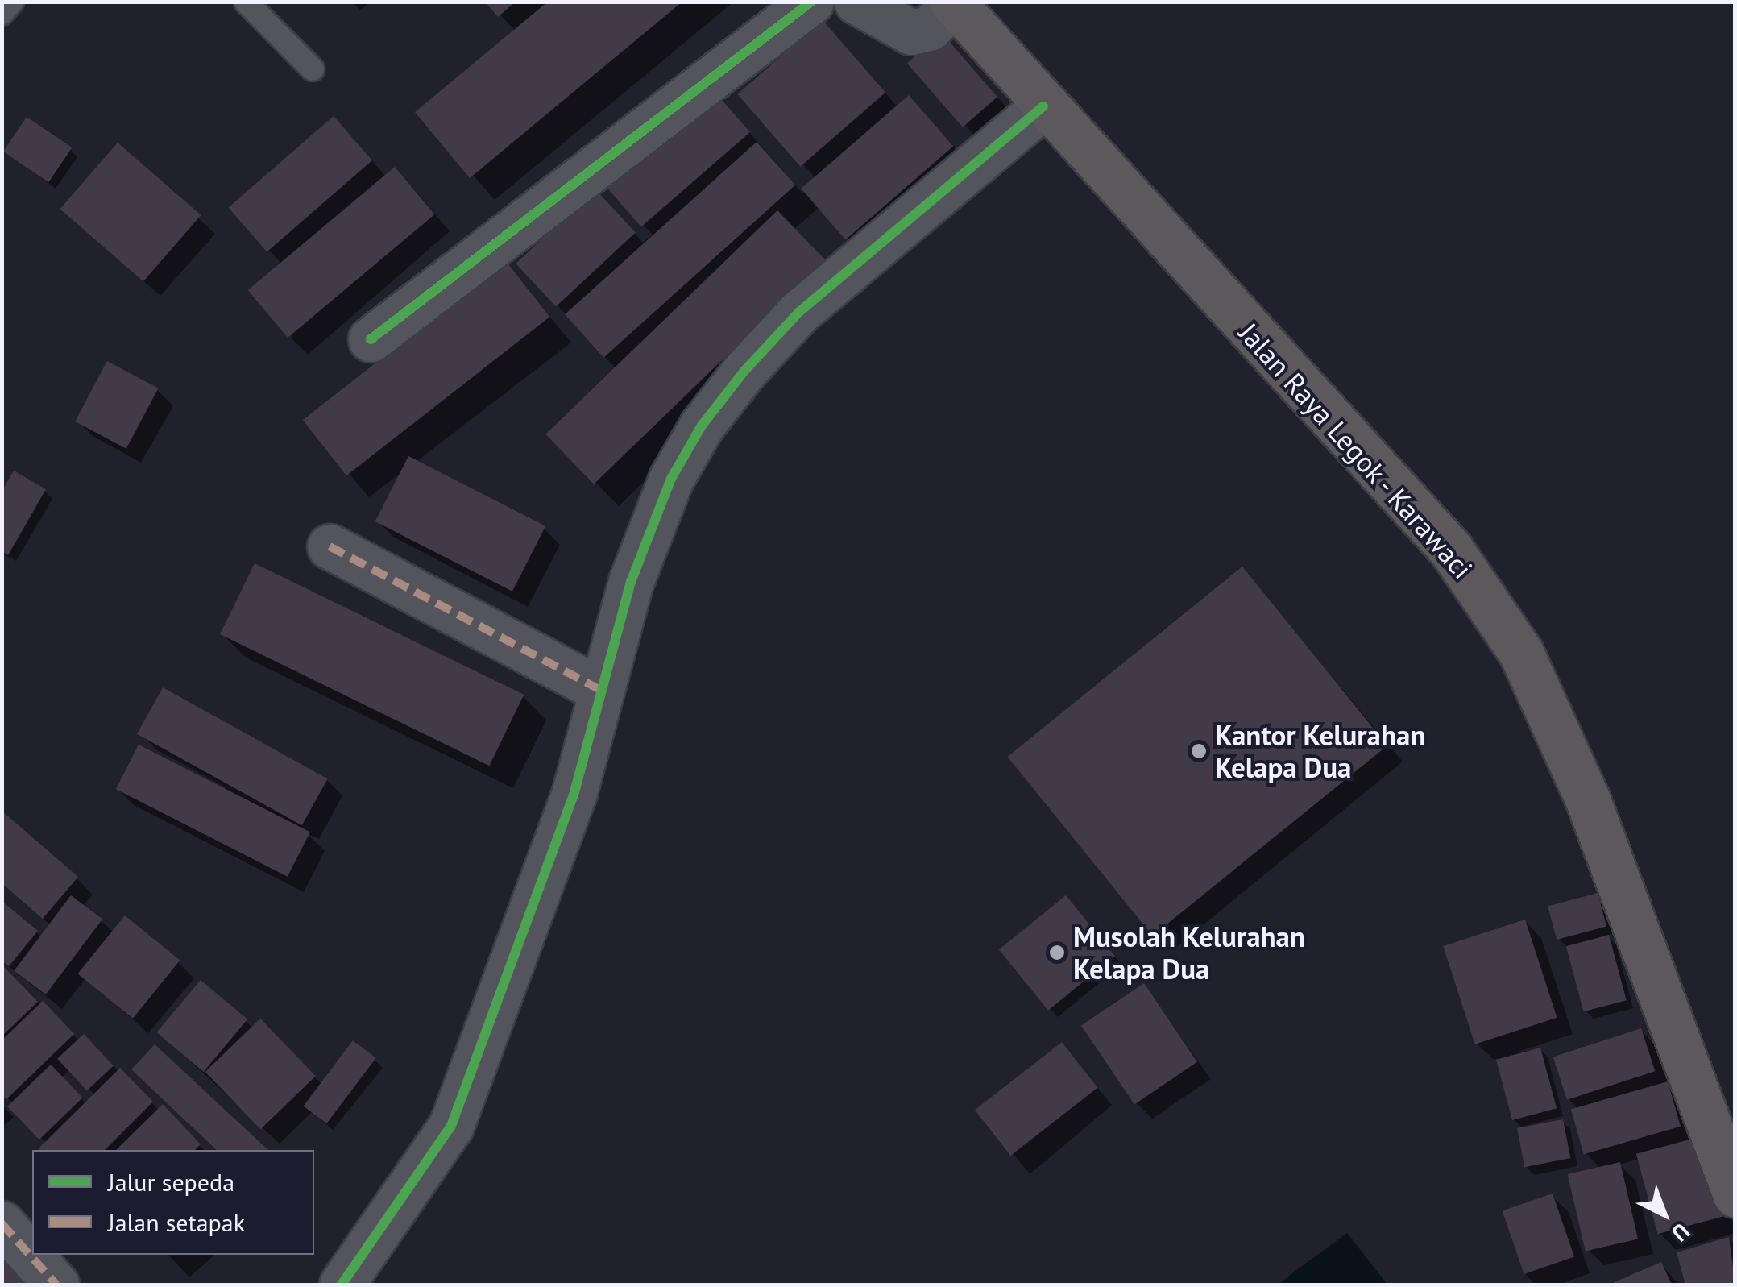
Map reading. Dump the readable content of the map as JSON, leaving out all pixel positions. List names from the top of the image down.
{
  "streets": {
    "main road": ["Jalan Raya Legok - Karawaci"]
  },
  "places": ["Kantor Kelurahan Kelapa Dua", "Musolah Kelurahan Kelapa Dua"],
  "legend": ["Jalur sepeda", "Jalan setapak"],
  "north": "bottom right"
}
